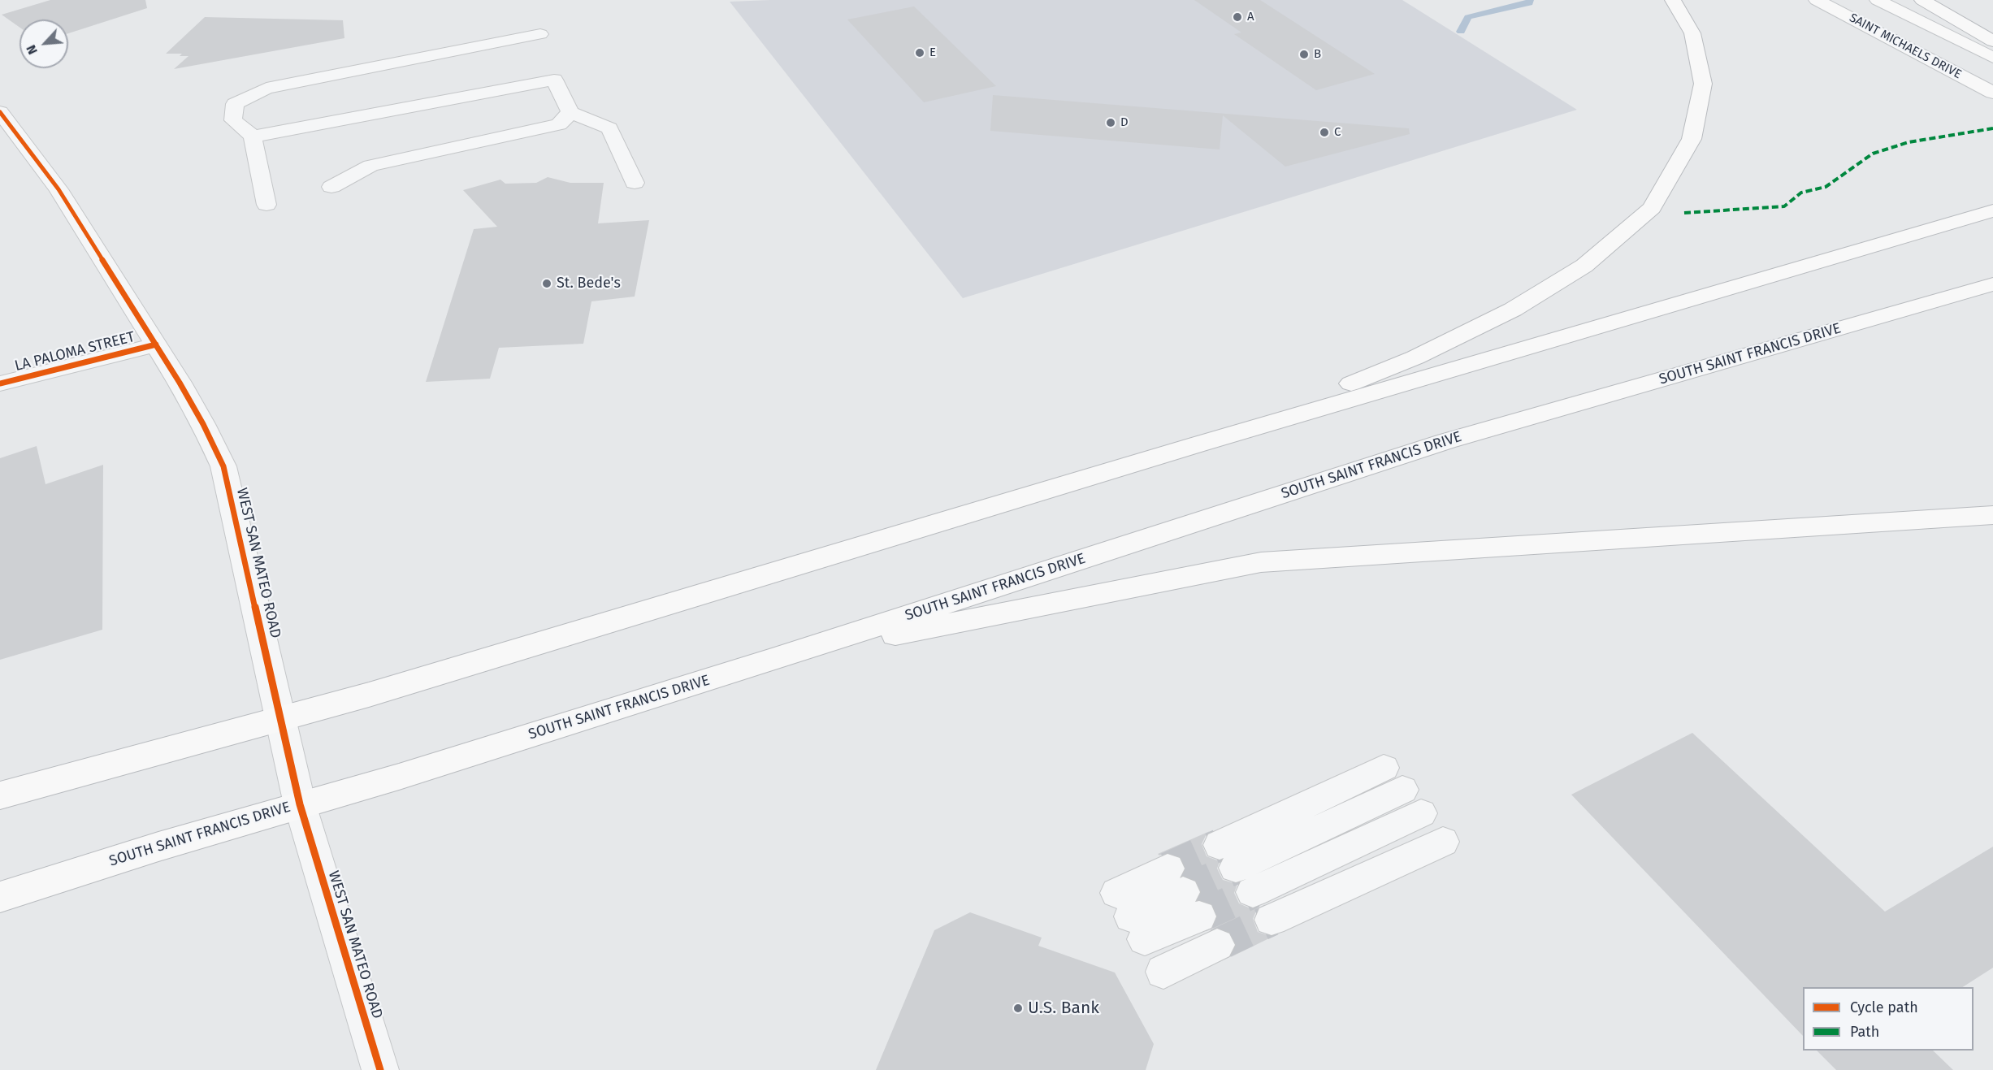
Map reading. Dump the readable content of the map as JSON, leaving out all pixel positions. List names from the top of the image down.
{
  "streets": {
    "main road": ["SAINT MICHAELS DRIVE", "SOUTH SAINT FRANCIS DRIVE"],
    "street": ["LA PALOMA STREET", "WEST SAN MATEO ROAD"]
  },
  "crossings": [
    ["LA PALOMA STREET", "WEST SAN MATEO ROAD"],
    ["SOUTH SAINT FRANCIS DRIVE", "WEST SAN MATEO ROAD"]
  ],
  "places": [
    "A",
    "E",
    "B",
    "D",
    "C",
    "St. Bede's",
    "U.S. Bank"
  ],
  "legend": ["Cycle path", "Path"],
  "north": "bottom left"
}
